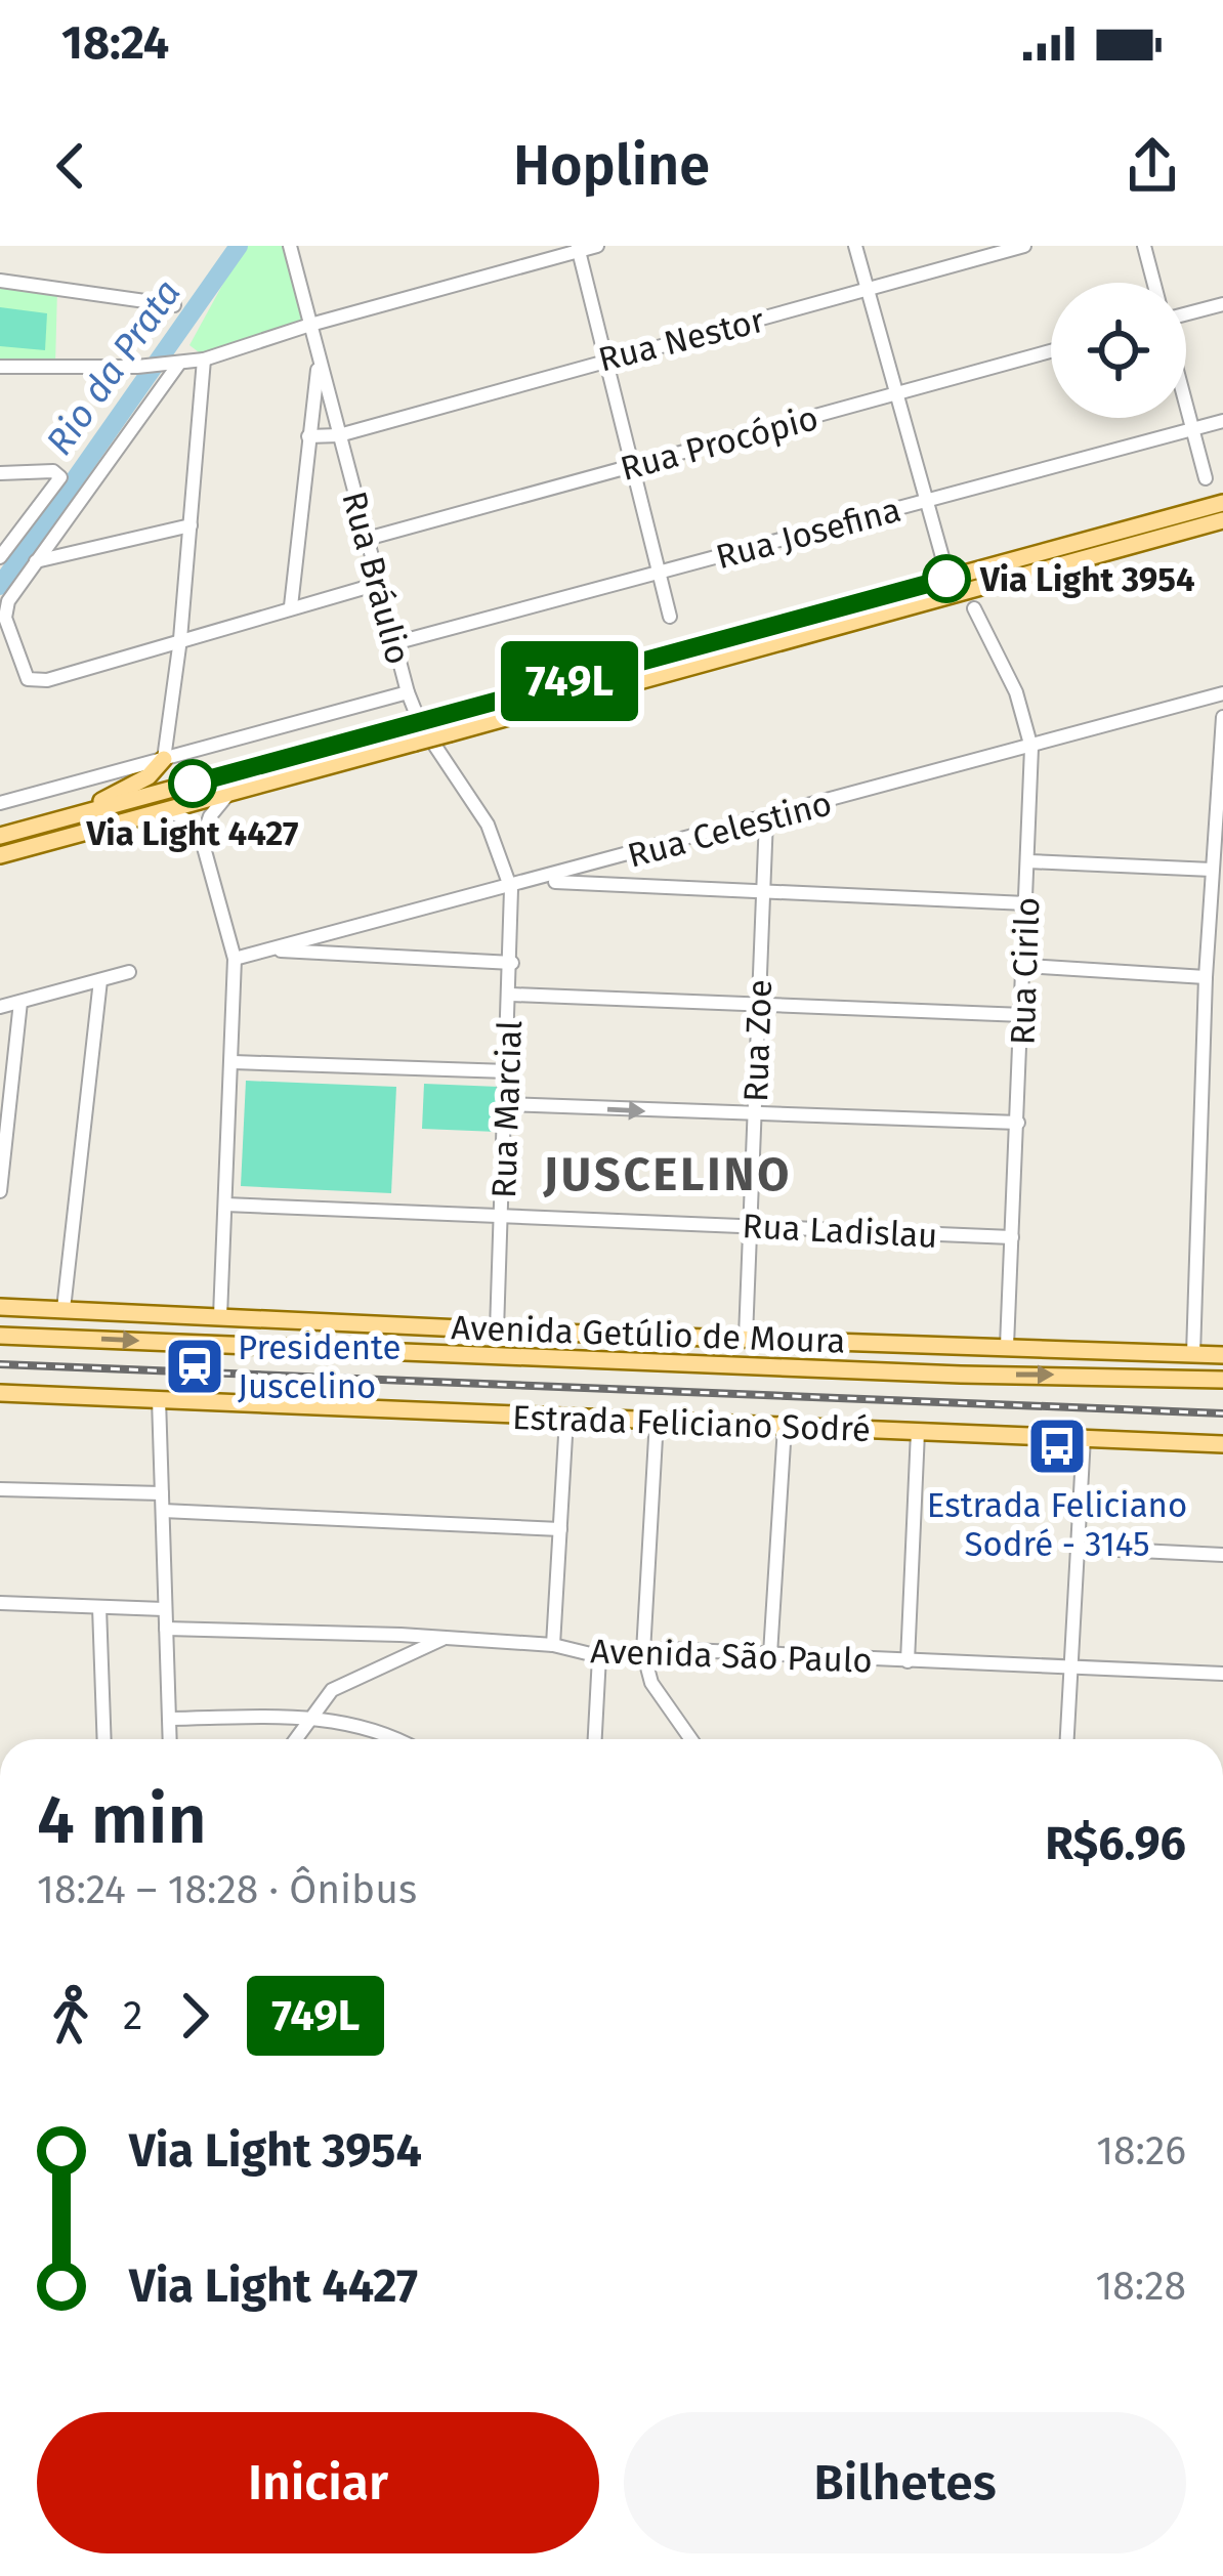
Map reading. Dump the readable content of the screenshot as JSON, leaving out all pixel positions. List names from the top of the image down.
{
  "streets": {
    "main road": ["Avenida Getúlio de Moura", "Estrada Feliciano Sodré"],
    "street": [
      "Rua Nestor",
      "Rua Procópio",
      "Rua Josefina",
      "Rua Bráulio",
      "Rua Celestino",
      "Rua Cirilo",
      "Rua Zoe",
      "Rua Marcial",
      "Rua Ladislau",
      "Avenida São Paulo"
    ]
  },
  "crossings": [
    ["Rua Nestor", "Rua Bráulio"],
    ["Rua Procópio", "Rua Bráulio"],
    ["Rua Josefina", "Rua Bráulio"],
    ["Rua Bráulio", "Rua Celestino"],
    ["Rua Bráulio", "Rua Marcial"],
    ["Rua Celestino", "Rua Cirilo"],
    ["Rua Celestino", "Rua Zoe"],
    ["Rua Celestino", "Rua Marcial"],
    ["Rua Cirilo", "Rua Ladislau"],
    ["Rua Cirilo", "Avenida Getúlio de Moura"],
    ["Rua Zoe", "Rua Ladislau"],
    ["Rua Zoe", "Avenida Getúlio de Moura"],
    ["Rua Marcial", "Rua Ladislau"],
    ["Rua Marcial", "Avenida Getúlio de Moura"]
  ],
  "districts": ["JUSCELINO"],
  "water": ["Rio da Prata"],
  "places": {
    "other": ["Via Light 3954", "Via Light 4427"],
    "station": ["Presidente Juscelino"],
    "bus stop": ["Estrada Feliciano Sodré - 3145"]
  },
  "lines": ["bus line 749L"],
  "page": {
    "status": "18:24",
    "header": "Hopline",
    "on_map": "749L",
    "heading": ["4 min", "18:24 – 18:28 · Ônibus", "R$6.96"],
    "legs": ["2", "749L"],
    "list": [
      {
        "name": "Via Light 3954",
        "value": "18:26"
      },
      {
        "name": "Via Light 4427",
        "value": "18:28"
      }
    ],
    "buttons": ["Iniciar", "Bilhetes"]
  }
}
